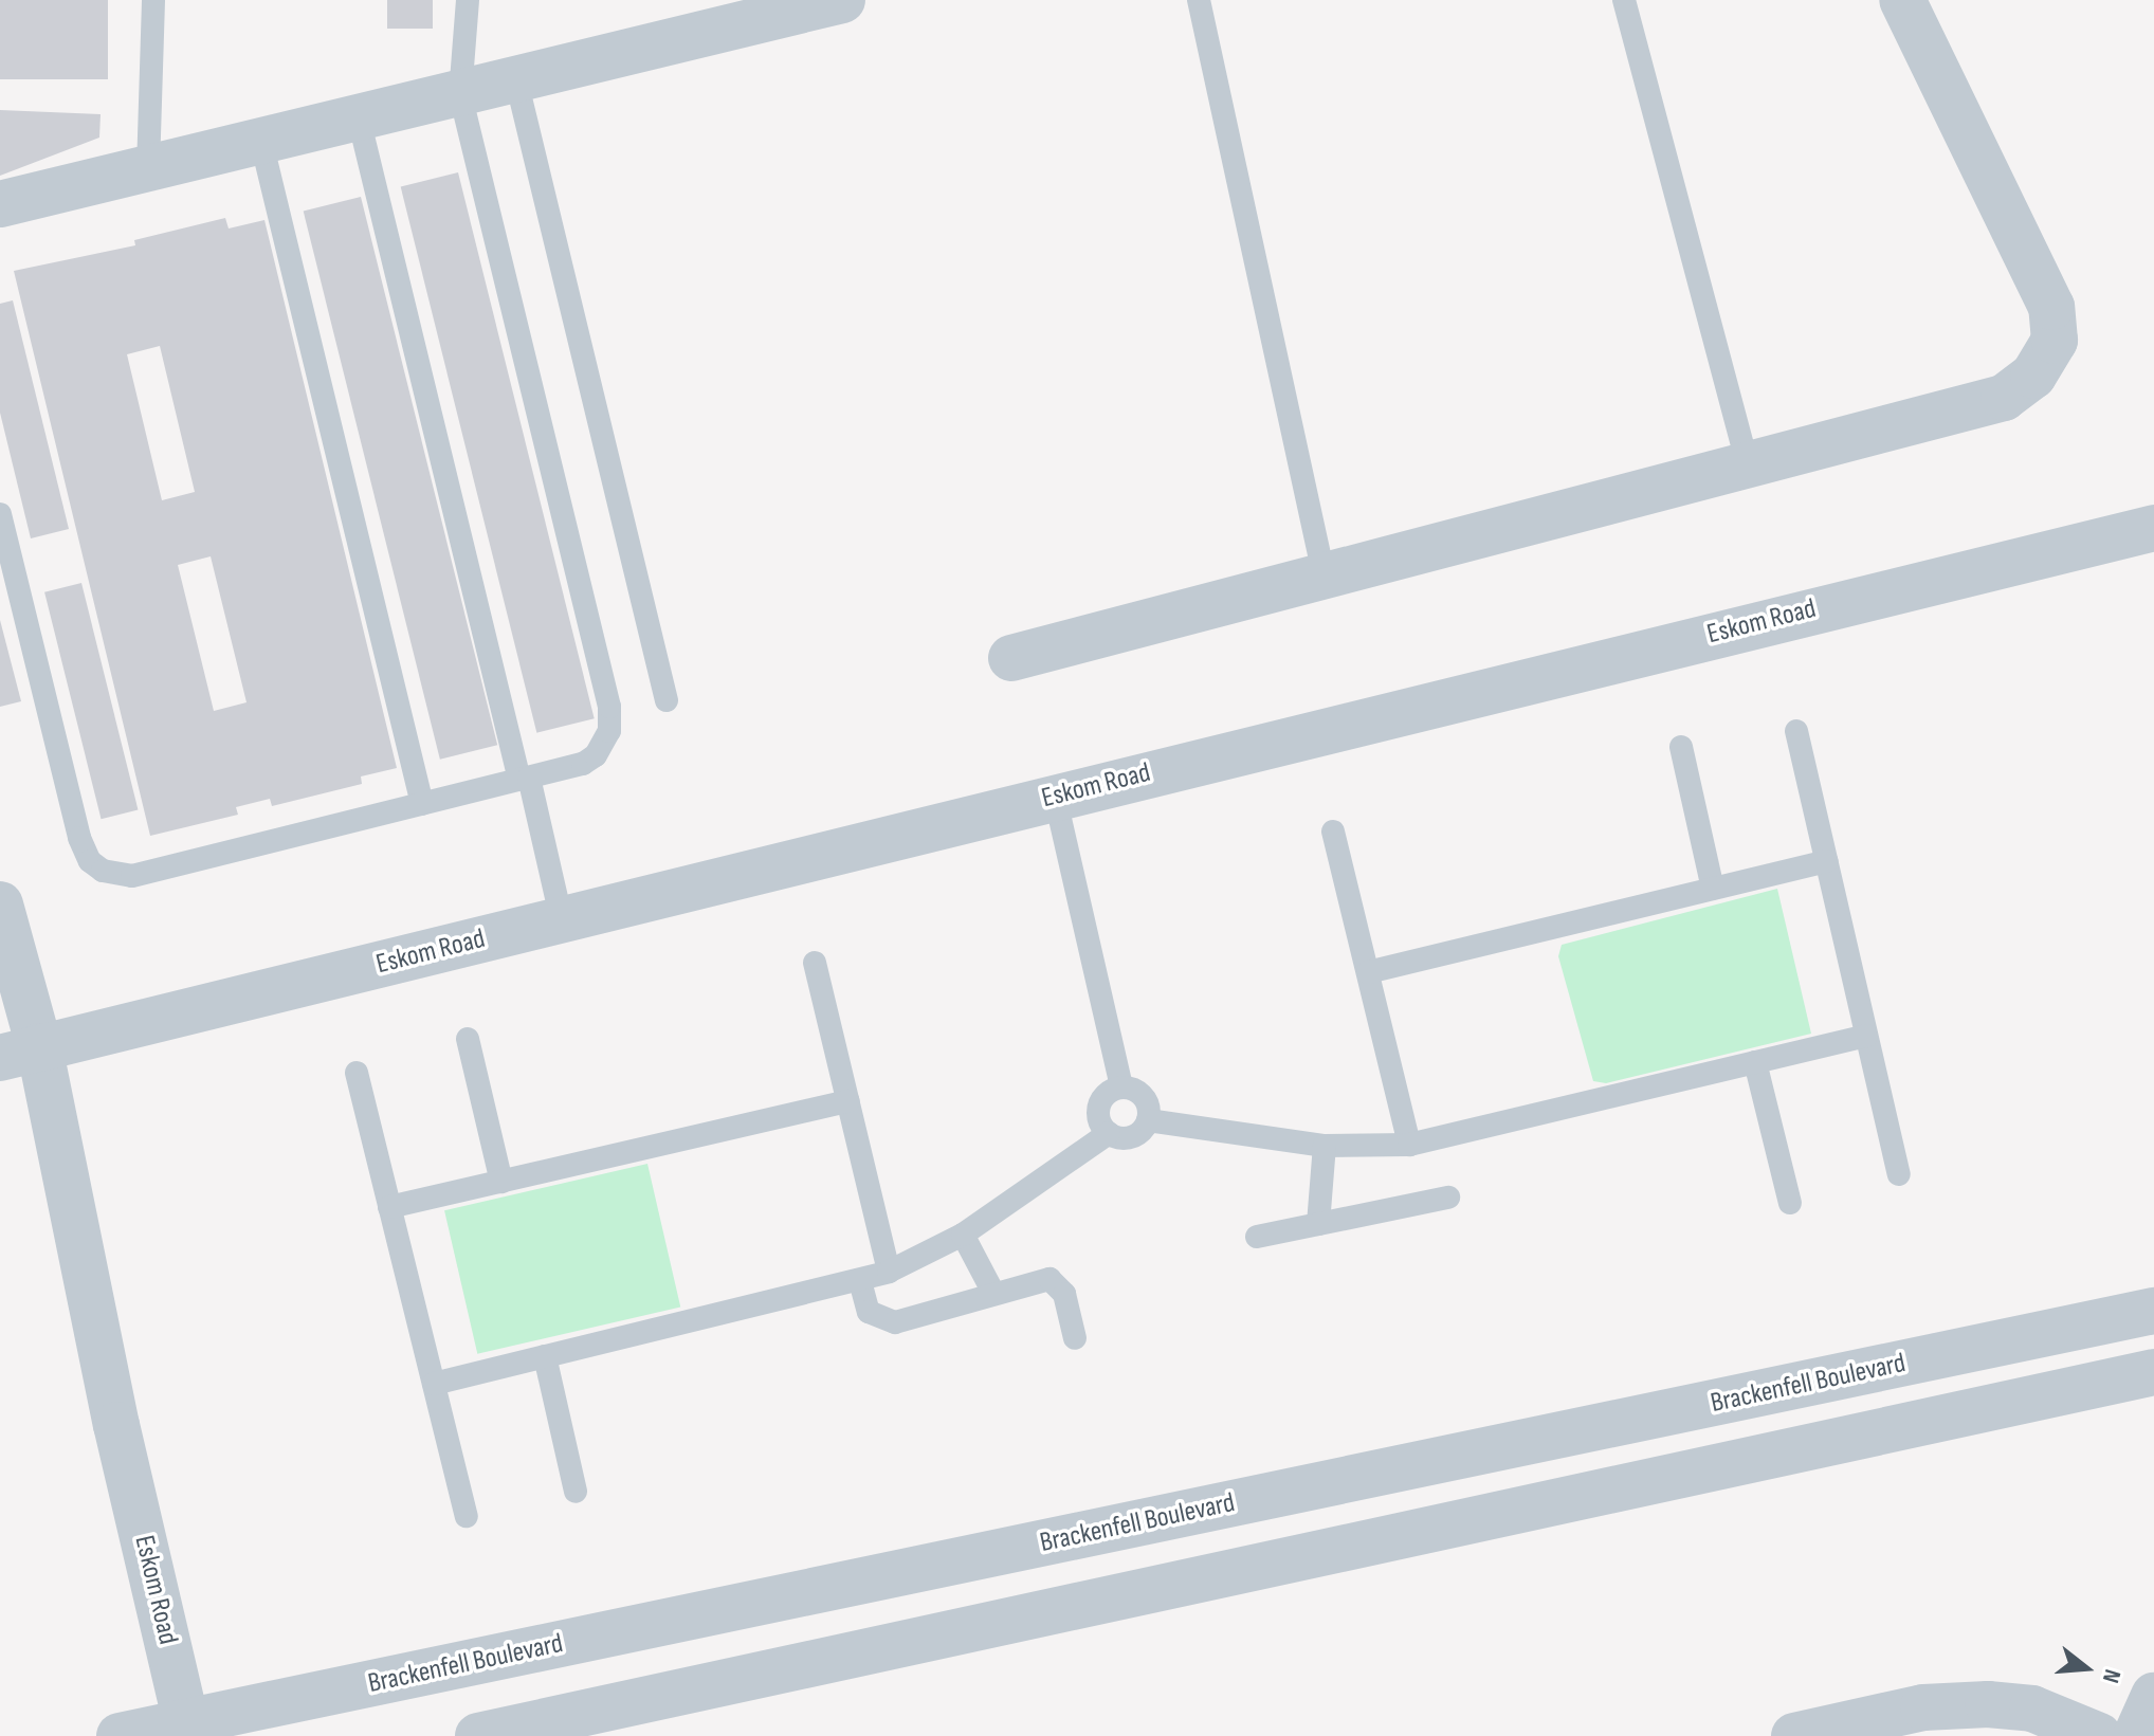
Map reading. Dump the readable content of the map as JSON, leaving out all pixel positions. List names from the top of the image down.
{
  "streets": {
    "street": ["Eskom Road", "Brackenfell Boulevard"]
  },
  "crossings": [
    ["Eskom Road", "Brackenfell Boulevard"]
  ],
  "north": "right"
}
